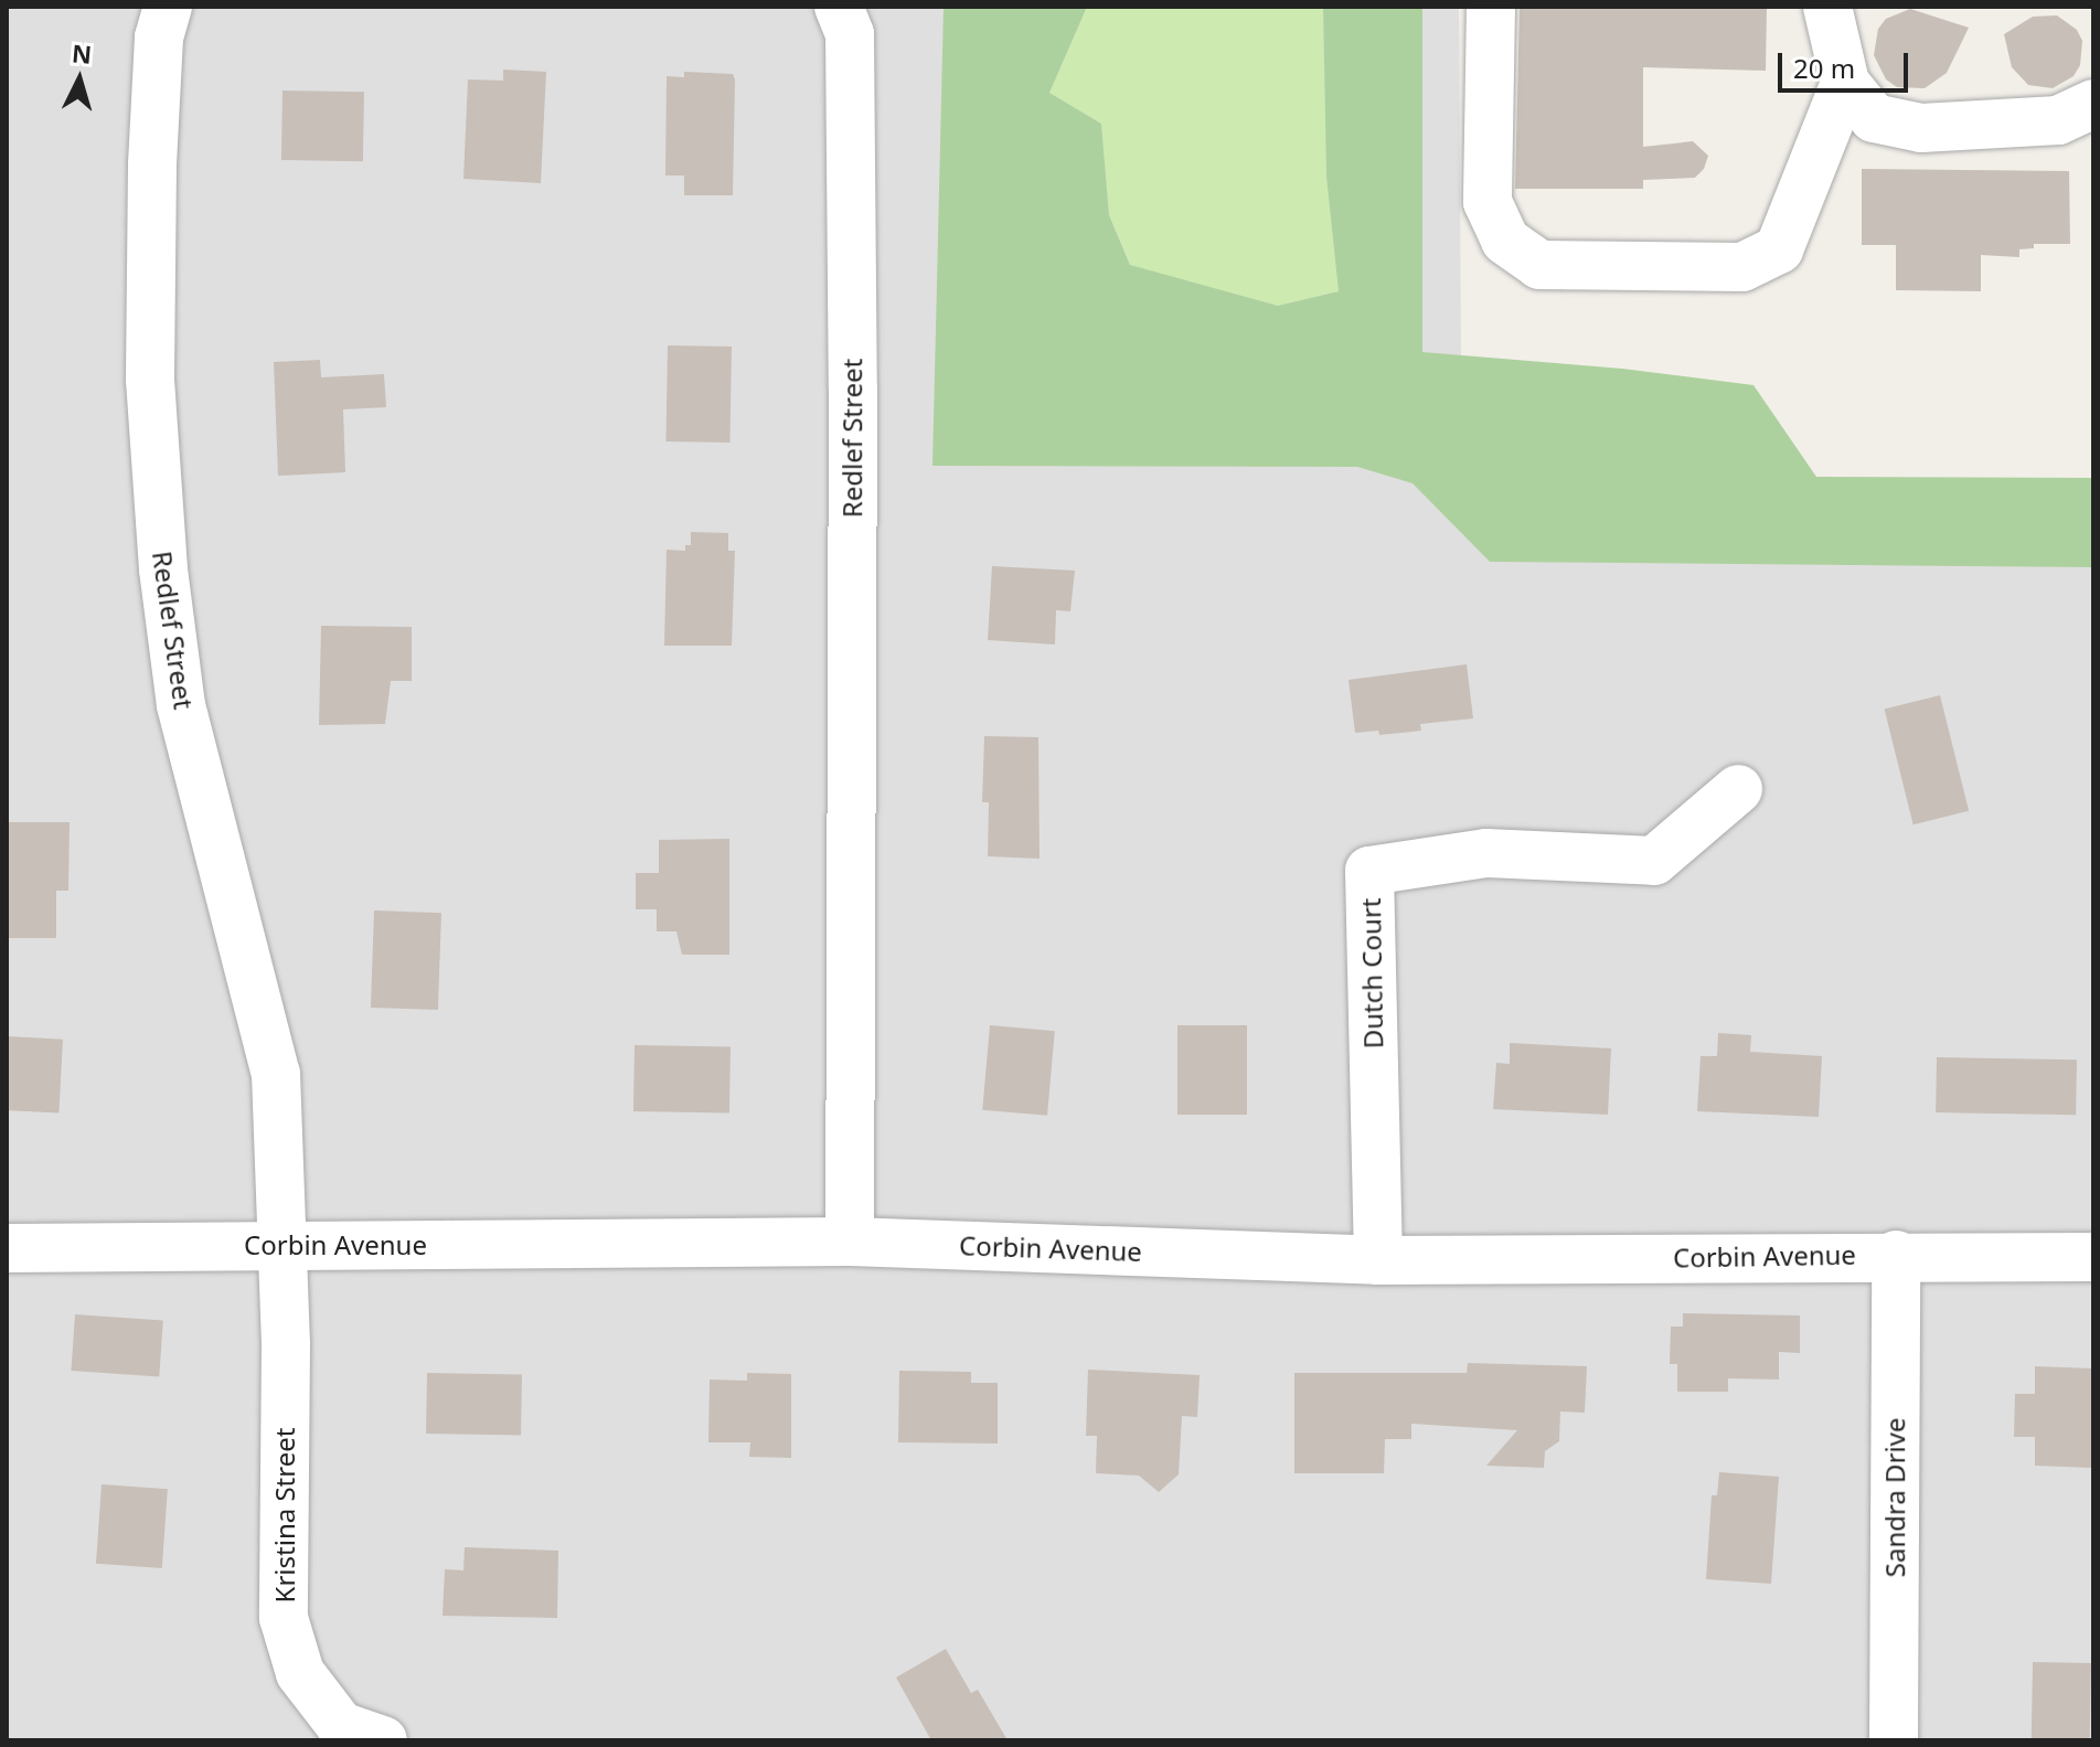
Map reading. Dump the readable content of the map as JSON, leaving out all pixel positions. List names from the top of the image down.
{
  "streets": {
    "street": [
      "Redlef Street",
      "Dutch Court",
      "Corbin Avenue",
      "Sandra Drive",
      "Kristina Street"
    ]
  },
  "crossings": [
    ["Redlef Street", "Corbin Avenue"],
    ["Redlef Street", "Kristina Street"],
    ["Dutch Court", "Corbin Avenue"],
    ["Corbin Avenue", "Sandra Drive"],
    ["Corbin Avenue", "Kristina Street"]
  ],
  "scale_bar": "20 m",
  "north": "top"
}
